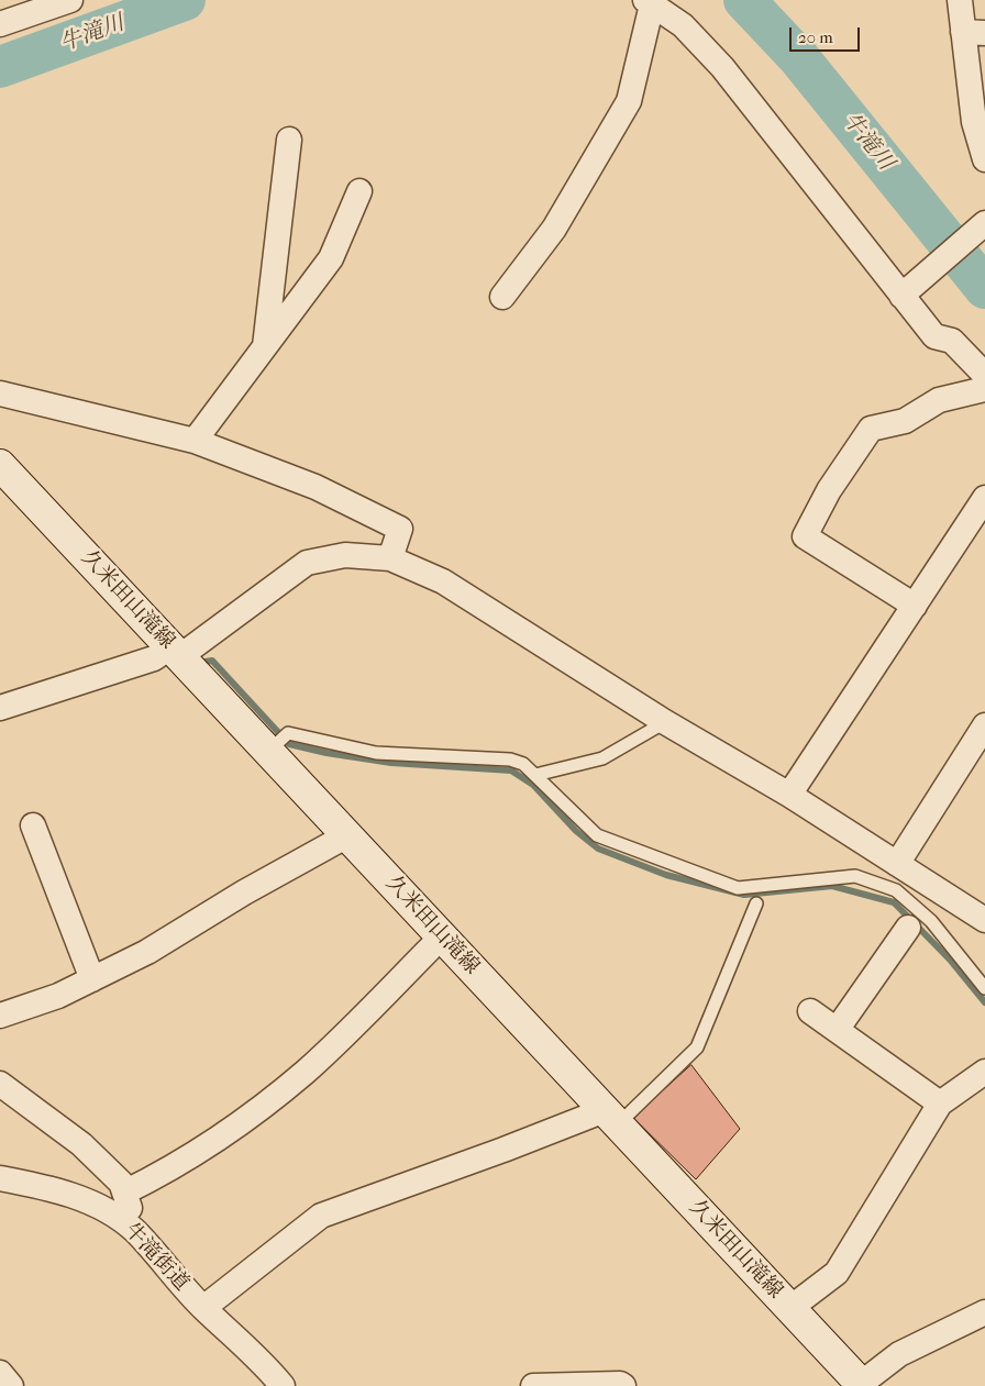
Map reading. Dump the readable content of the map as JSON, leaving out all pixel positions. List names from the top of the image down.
{
  "streets": {
    "street": ["久米田山滝線", "牛滝街道"]
  },
  "water": ["牛滝川"],
  "scale_bar": "20 m"
}
